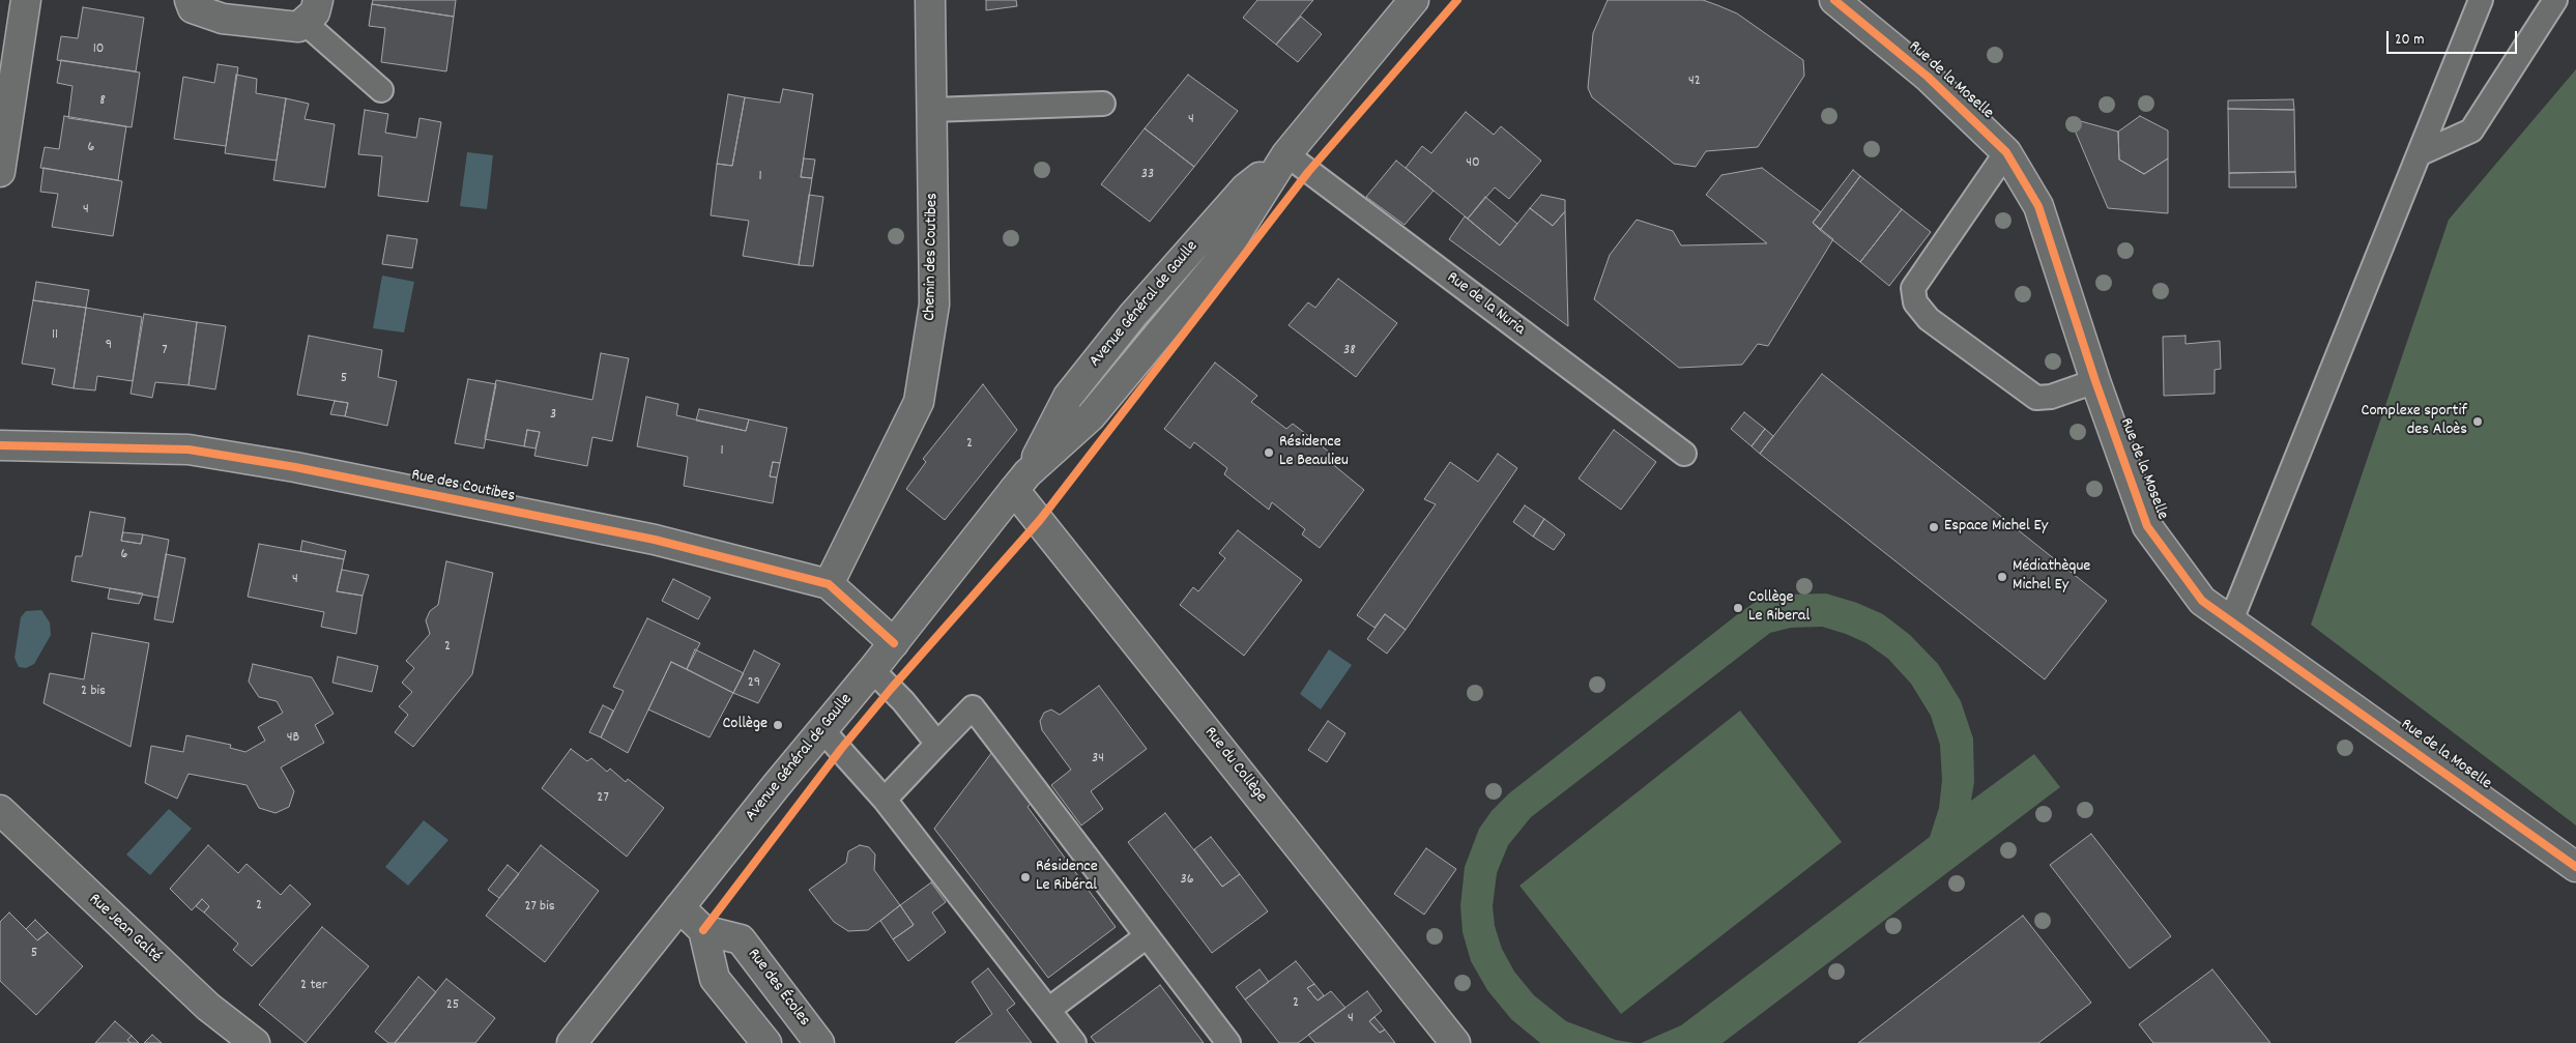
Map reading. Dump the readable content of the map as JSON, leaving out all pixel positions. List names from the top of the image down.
{
  "streets": {
    "street": [
      "Rue de la Moselle",
      "Chemin des Coutibes",
      "Avenue Général de Gaulle",
      "Rue des Coutibes",
      "Rue du Collège",
      "Rue Jean Galté",
      "Rue des Écoles"
    ],
    "lane": ["Rue de la Nuria"]
  },
  "crossings": [
    ["Chemin des Coutibes", "Rue des Coutibes"],
    ["Avenue Général de Gaulle", "Rue de la Nuria"],
    ["Avenue Général de Gaulle", "Rue des Coutibes"],
    ["Avenue Général de Gaulle", "Rue du Collège"],
    ["Avenue Général de Gaulle", "Rue des Écoles"]
  ],
  "places": [
    "Complexe sportif des Aloès",
    "Résidence Le Beaulieu",
    "Espace Michel Ey",
    "Médiathèque Michel Ey",
    "Collège Le Riberal",
    "Collège",
    "Résidence Le Ribéral"
  ],
  "house_numbers": [
    "10",
    "42",
    "8",
    "4",
    "6",
    "40",
    "33",
    "1",
    "4",
    "11",
    "9",
    "7",
    "38",
    "5",
    "3",
    "2",
    "1",
    "6",
    "4",
    "2",
    "29",
    "2 bis",
    "4B",
    "34",
    "27",
    "36",
    "2",
    "27 bis",
    "5",
    "2 ter",
    "2",
    "25",
    "4"
  ],
  "scale_bar": "20 m"
}
